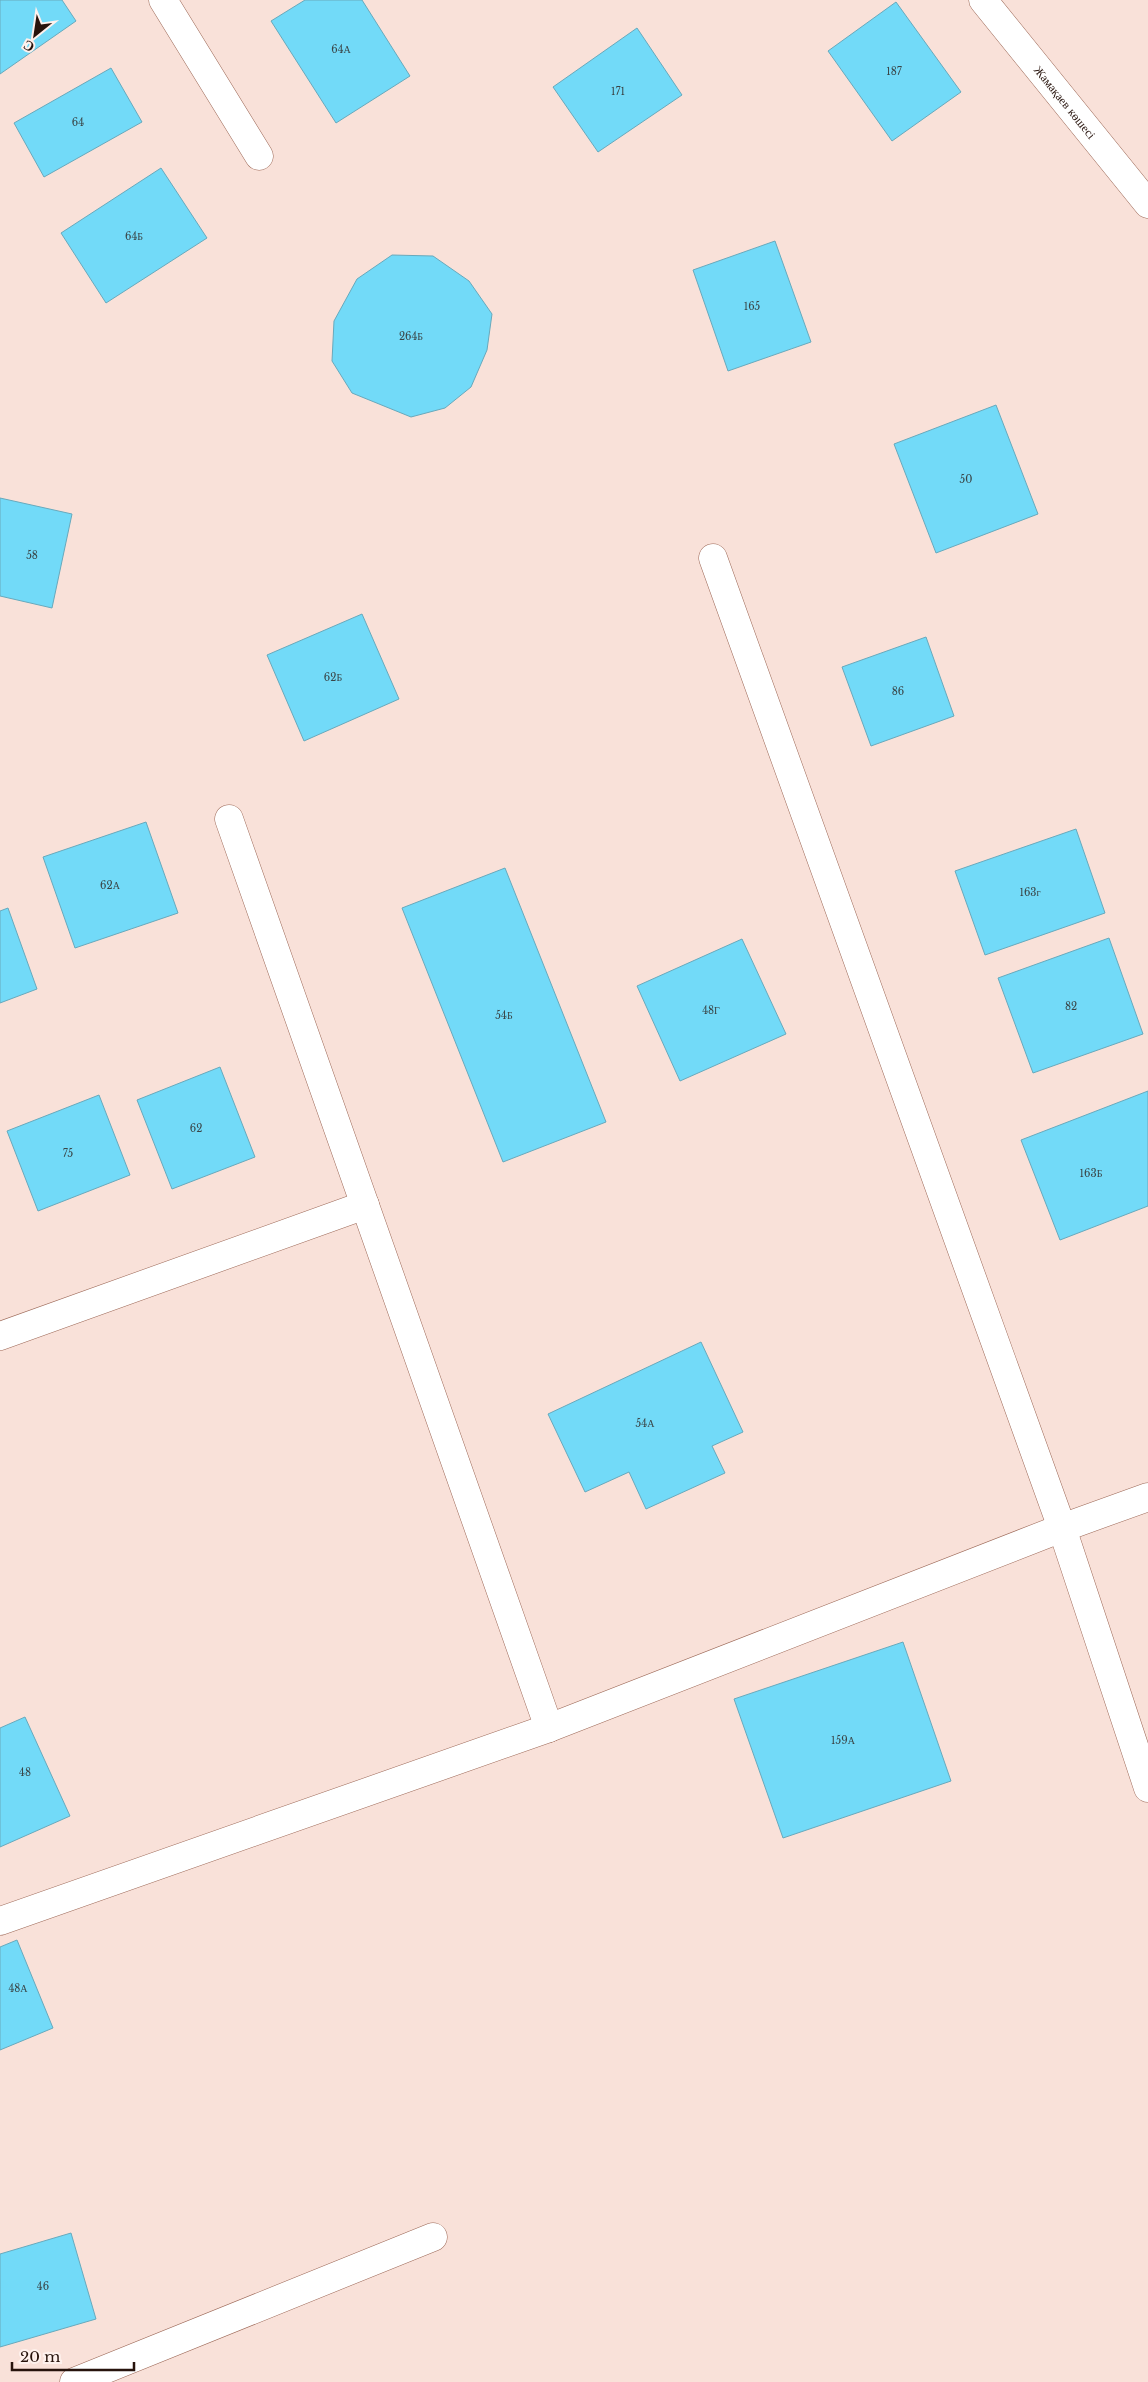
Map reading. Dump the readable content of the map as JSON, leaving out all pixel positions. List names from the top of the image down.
{
  "streets": {
    "street": ["Жамақаев көшесі"]
  },
  "house_numbers": [
    "64А",
    "187",
    "171",
    "64",
    "64Б",
    "165",
    "264Б",
    "50",
    "58",
    "62Б",
    "86",
    "62А",
    "163г",
    "82",
    "48Г",
    "54Б",
    "62",
    "75",
    "163Б",
    "54А",
    "159А",
    "48",
    "48А",
    "46"
  ],
  "scale_bar": "20 m",
  "north": "bottom left"
}
